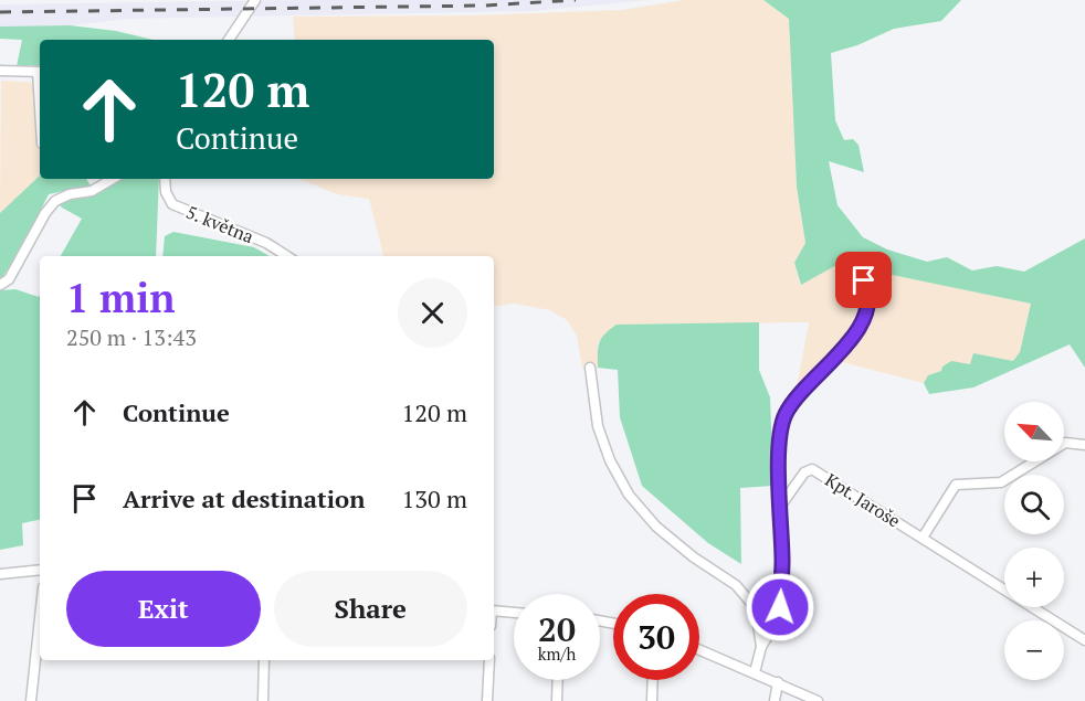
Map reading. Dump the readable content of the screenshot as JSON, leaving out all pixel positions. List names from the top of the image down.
{
  "streets": {
    "street": ["5. května", "Kpt. Jaroše"]
  },
  "north": "top left",
  "page": {
    "turn": ["120 m", "Continue"],
    "heading": ["1 min", "250 m · 13:43"],
    "list": [
      {
        "name": "Continue",
        "value": "120 m"
      },
      {
        "name": "Arrive at destination",
        "value": "130 m"
      }
    ],
    "map_buttons": ["+", "−"],
    "buttons": ["Exit", "Share"],
    "speed": "20 km/h",
    "limit": "30"
  }
}
